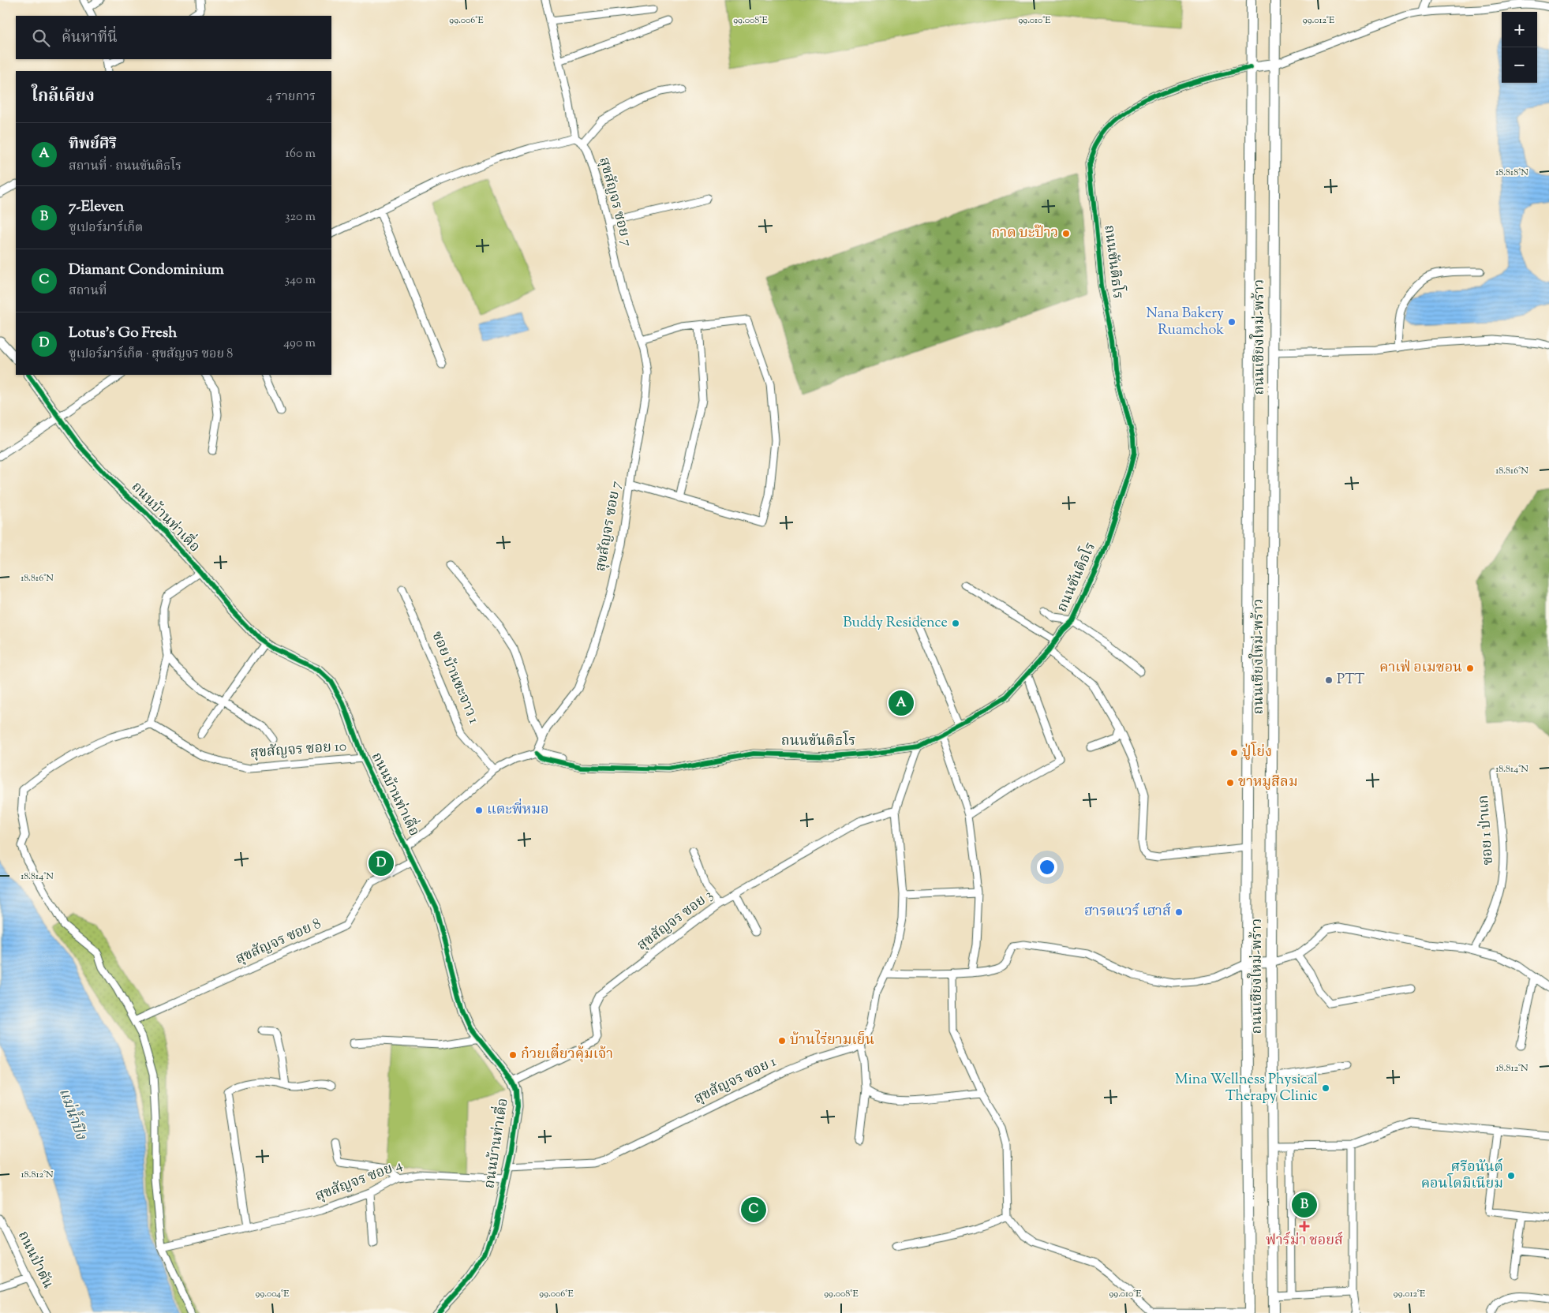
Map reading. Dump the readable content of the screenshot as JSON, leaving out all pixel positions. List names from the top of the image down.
{
  "streets": {
    "main road": ["ถนนเชียงใหม่-พร้าว"],
    "street": [
      "สุขสัญจร ซอย 7",
      "ถนนขันติธโร",
      "ถนนบ้านท่าเดื่อ",
      "ซอย บ้านขะจาว 1",
      "สุขสัญจร ซอย 10",
      "ซอย 1 ป่าแก",
      "สุขสัญจร ซอย 3",
      "สุขสัญจร ซอย 8",
      "สุขสัญจร ซอย 1",
      "สุขสัญจร ซอย 4",
      "ถนนป่าตัน"
    ]
  },
  "crossings": [
    ["สุขสัญจร ซอย 7", "ถนนขันติธโร"],
    ["ถนนขันติธโร", "ถนนเชียงใหม่-พร้าว"],
    ["ถนนบ้านท่าเดื่อ", "สุขสัญจร ซอย 10"],
    ["ถนนบ้านท่าเดื่อ", "สุขสัญจร ซอย 3"],
    ["ถนนบ้านท่าเดื่อ", "สุขสัญจร ซอย 8"],
    ["ถนนบ้านท่าเดื่อ", "สุขสัญจร ซอย 1"],
    ["ถนนบ้านท่าเดื่อ", "สุขสัญจร ซอย 4"]
  ],
  "water": ["แม่น้ำปิง"],
  "places": {
    "other": [
      "กาด บะป๊าว",
      "Nana Bakery Ruamchok",
      "Buddy Residence",
      "คาเฟ่ อเมซอน",
      "PTT",
      "ปู่โย่ง",
      "ขาหมูสีลม",
      "แตะพี่หมอ",
      "ฮารดแวร์ เฮาส์",
      "บ้านไร่ยามเย็น",
      "ก๋วยเตี๋ยวคุ้มเจ้า",
      "Mina Wellness Physical Therapy Clinic",
      "ศรีอนันต์ คอนโดมิเนียม"
    ],
    "health": ["ฟาร์ม่า ชอยส์"]
  },
  "page": {
    "map_buttons": ["+", "−"],
    "search": "ค้นหาที่นี่",
    "heading": ["ใกล้เคียง", "4 รายการ"],
    "list": [
      {
        "mark": "A",
        "name": "ทิพย์ศิริ",
        "note": "สถานที่ · ถนนขันติธโร",
        "value": "160 m"
      },
      {
        "mark": "B",
        "name": "7-Eleven",
        "note": "ซูเปอร์มาร์เก็ต",
        "value": "320 m"
      },
      {
        "mark": "C",
        "name": "Diamant Condominium",
        "note": "สถานที่",
        "value": "340 m"
      },
      {
        "mark": "D",
        "name": "Lotus's Go Fresh",
        "note": "ซูเปอร์มาร์เก็ต · สุขสัญจร ซอย 8",
        "value": "490 m"
      }
    ],
    "pins": [
      "A",
      "D",
      "B",
      "C"
    ]
  },
  "coordinates": [
    "99.006°E",
    "99.008°E",
    "99.010°E",
    "99.012°E",
    "18.818°N",
    "18.816°N",
    "18.814°N",
    "18.812°N",
    "99.004°E"
  ]
}
